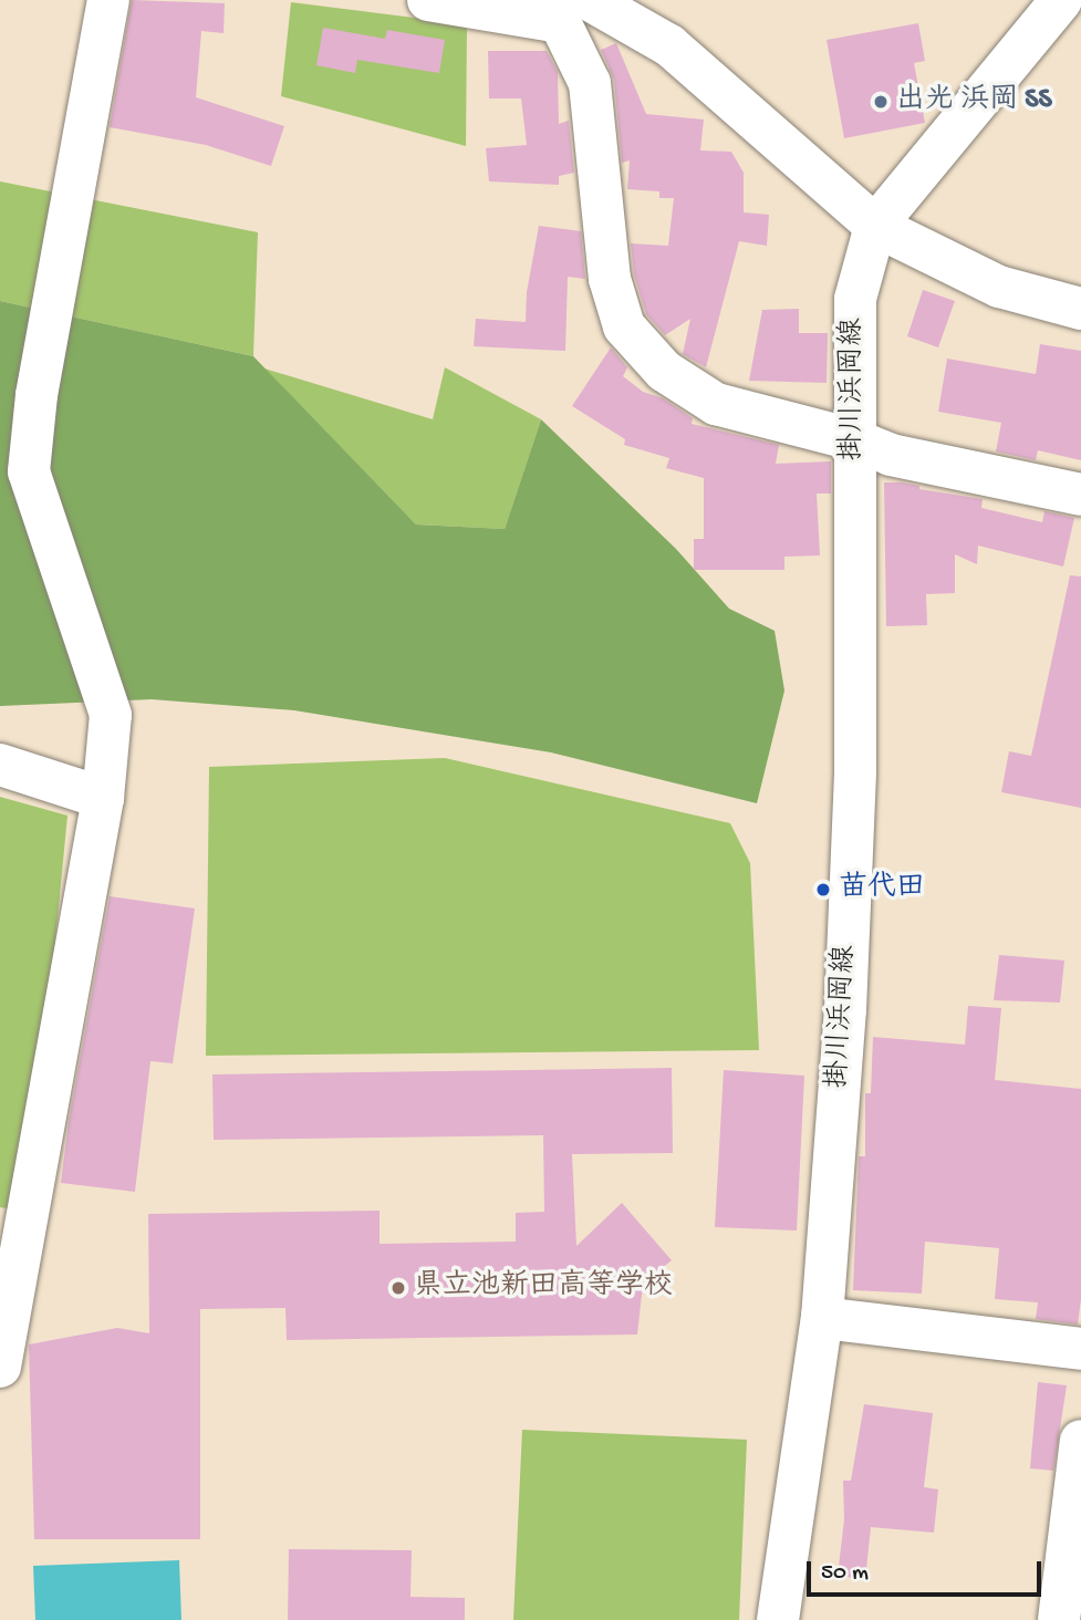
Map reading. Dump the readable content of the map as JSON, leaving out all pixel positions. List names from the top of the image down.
{
  "streets": {
    "street": ["掛川浜岡線"]
  },
  "places": ["出光 浜岡 SS", "苗代田", "県立池新田高等学校"],
  "scale_bar": "50 m"
}
